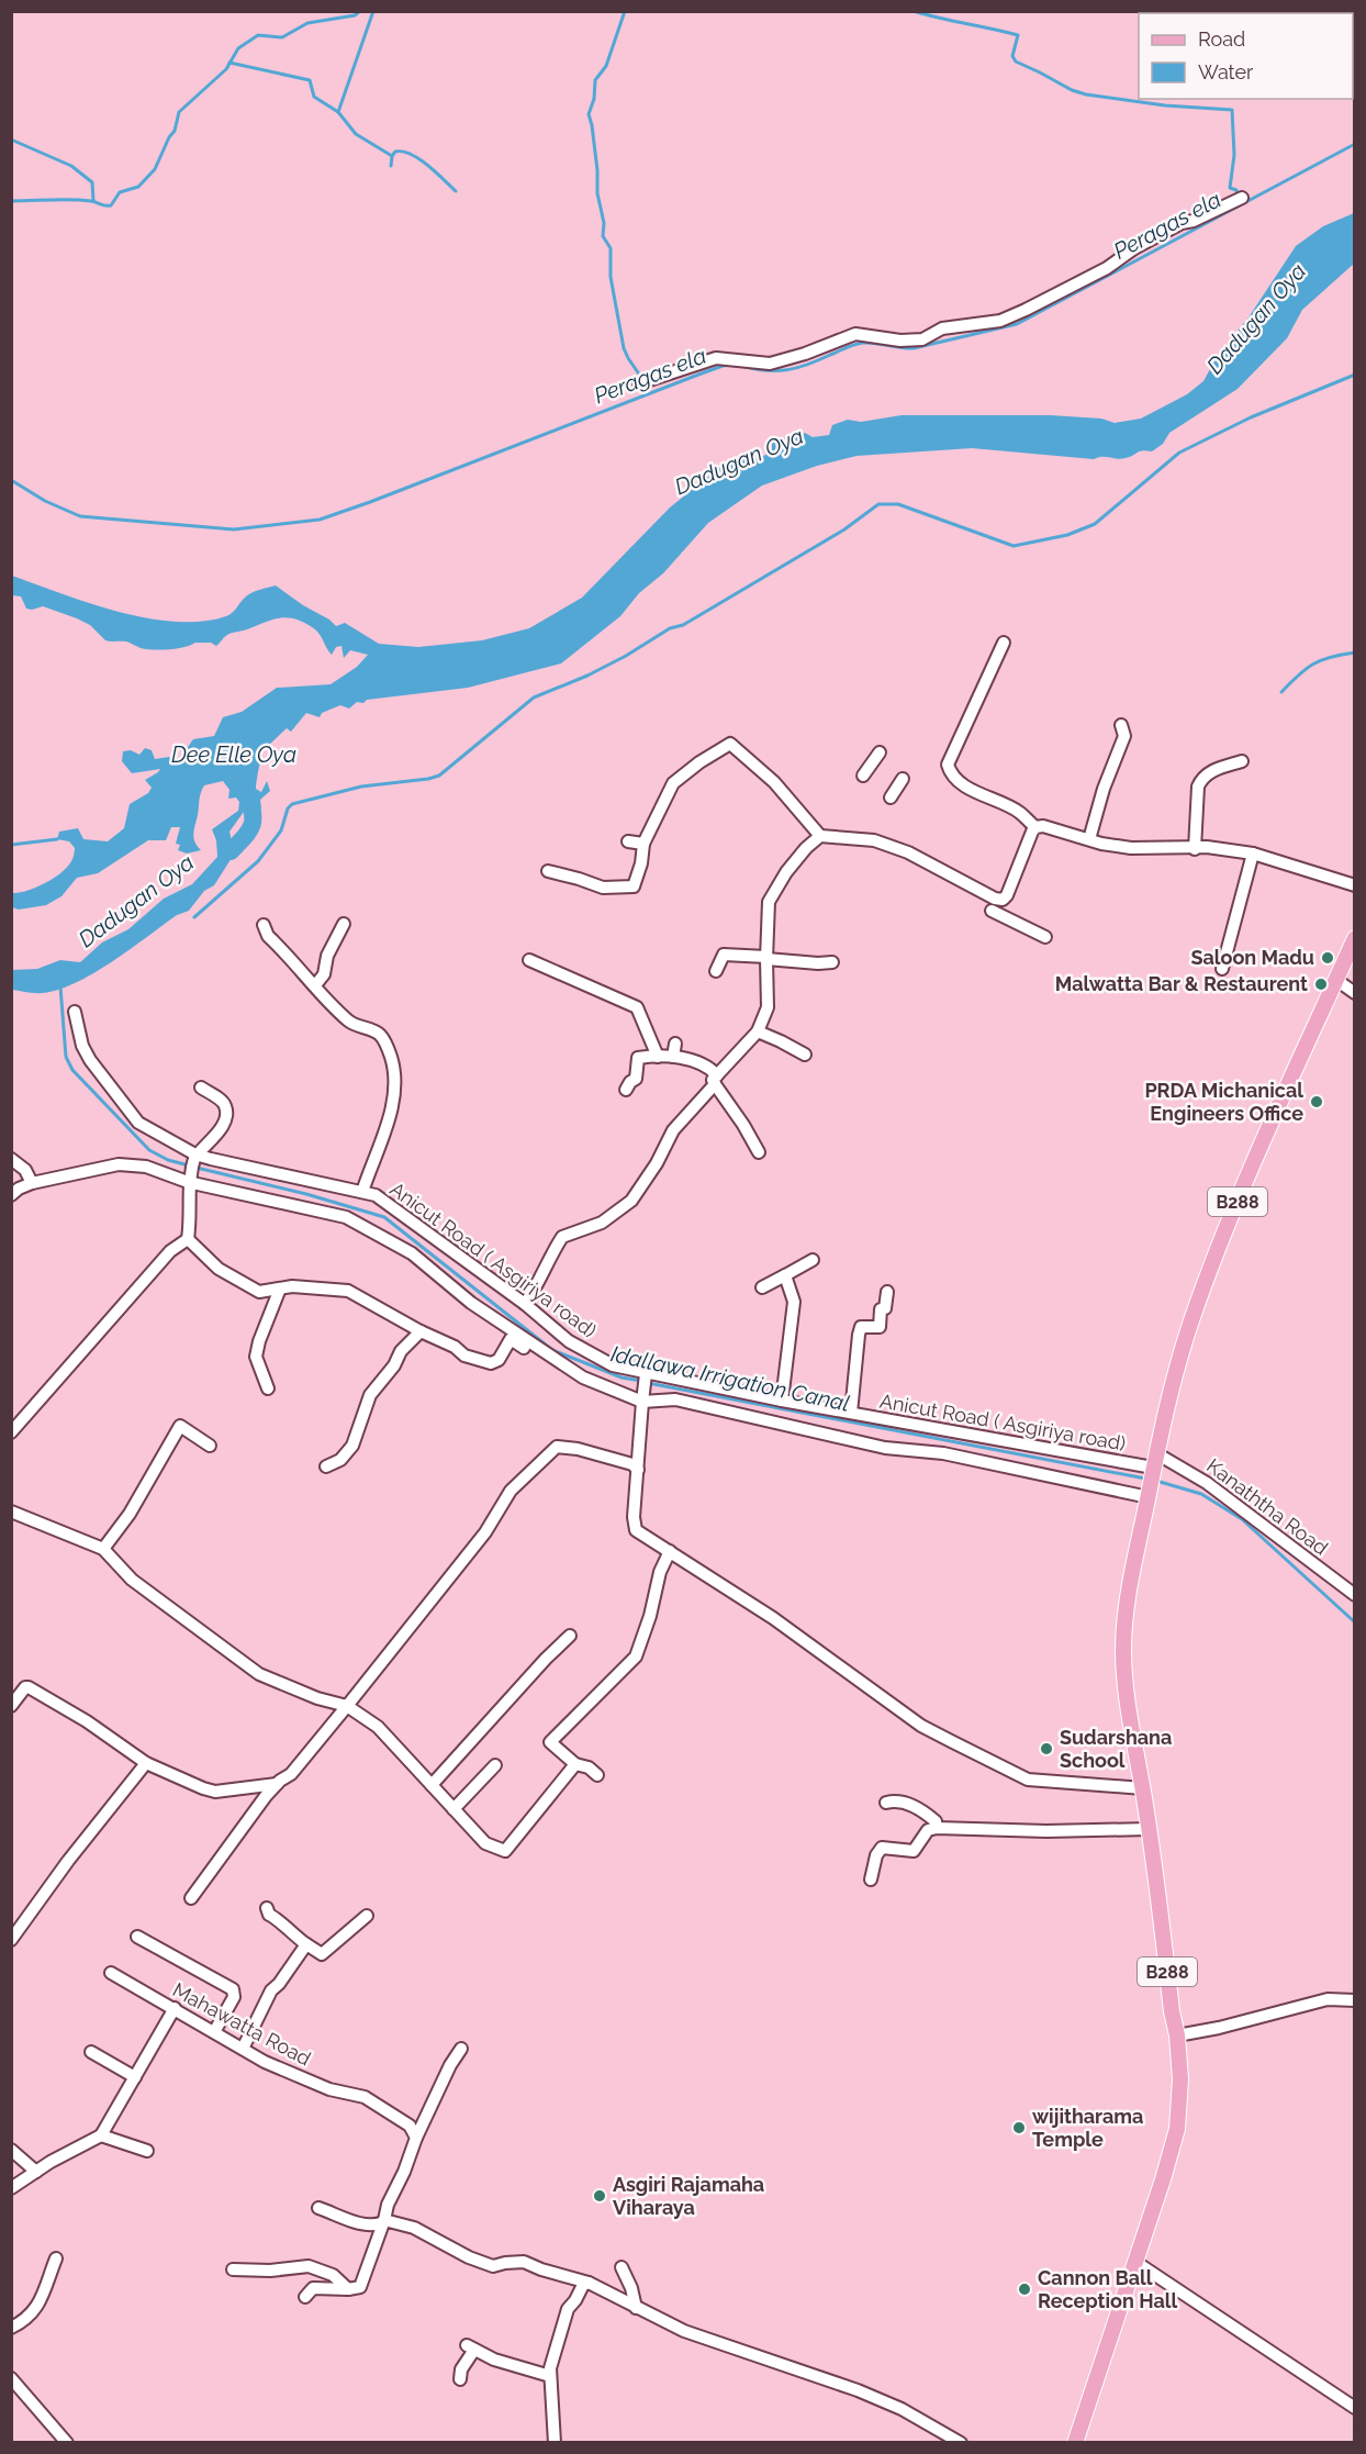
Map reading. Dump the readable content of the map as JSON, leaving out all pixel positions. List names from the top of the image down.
{
  "streets": {
    "main road": ["B288"],
    "street": ["Anicut Road ( Asgiriya road)", "Kanaththa Road", "Mahawatta Road"]
  },
  "crossings": [
    ["B288", "Anicut Road ( Asgiriya road)"],
    ["B288", "Kanaththa Road"],
    ["Anicut Road ( Asgiriya road)", "Kanaththa Road"]
  ],
  "water": [
    "Peragas ela",
    "Dadugan Oya",
    "Dee Elle Oya",
    "Idallawa Irrigation Canal"
  ],
  "places": [
    "Saloon Madu",
    "Malwatta Bar & Restaurent",
    "PRDA Michanical Engineers Office",
    "Sudarshana School",
    "wijitharama Temple",
    "Asgiri Rajamaha Viharaya",
    "Cannon Ball Reception Hall"
  ],
  "legend": ["Road", "Water"]
}
